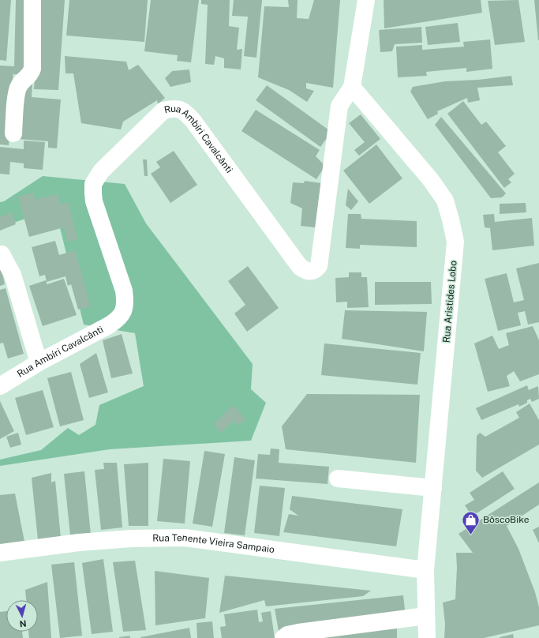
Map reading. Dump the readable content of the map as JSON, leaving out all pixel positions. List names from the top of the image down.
{
  "streets": {
    "street": ["Rua Ambíri Cavalcânti", "Rua Aristides Lobo", "Rua Tenente Vieira Sampaio"]
  },
  "crossings": [
    ["Rua Ambíri Cavalcânti", "Rua Aristides Lobo"],
    ["Rua Aristides Lobo", "Rua Tenente Vieira Sampaio"]
  ],
  "places": {
    "shop": ["BôscoBike"]
  },
  "north": "bottom"
}
